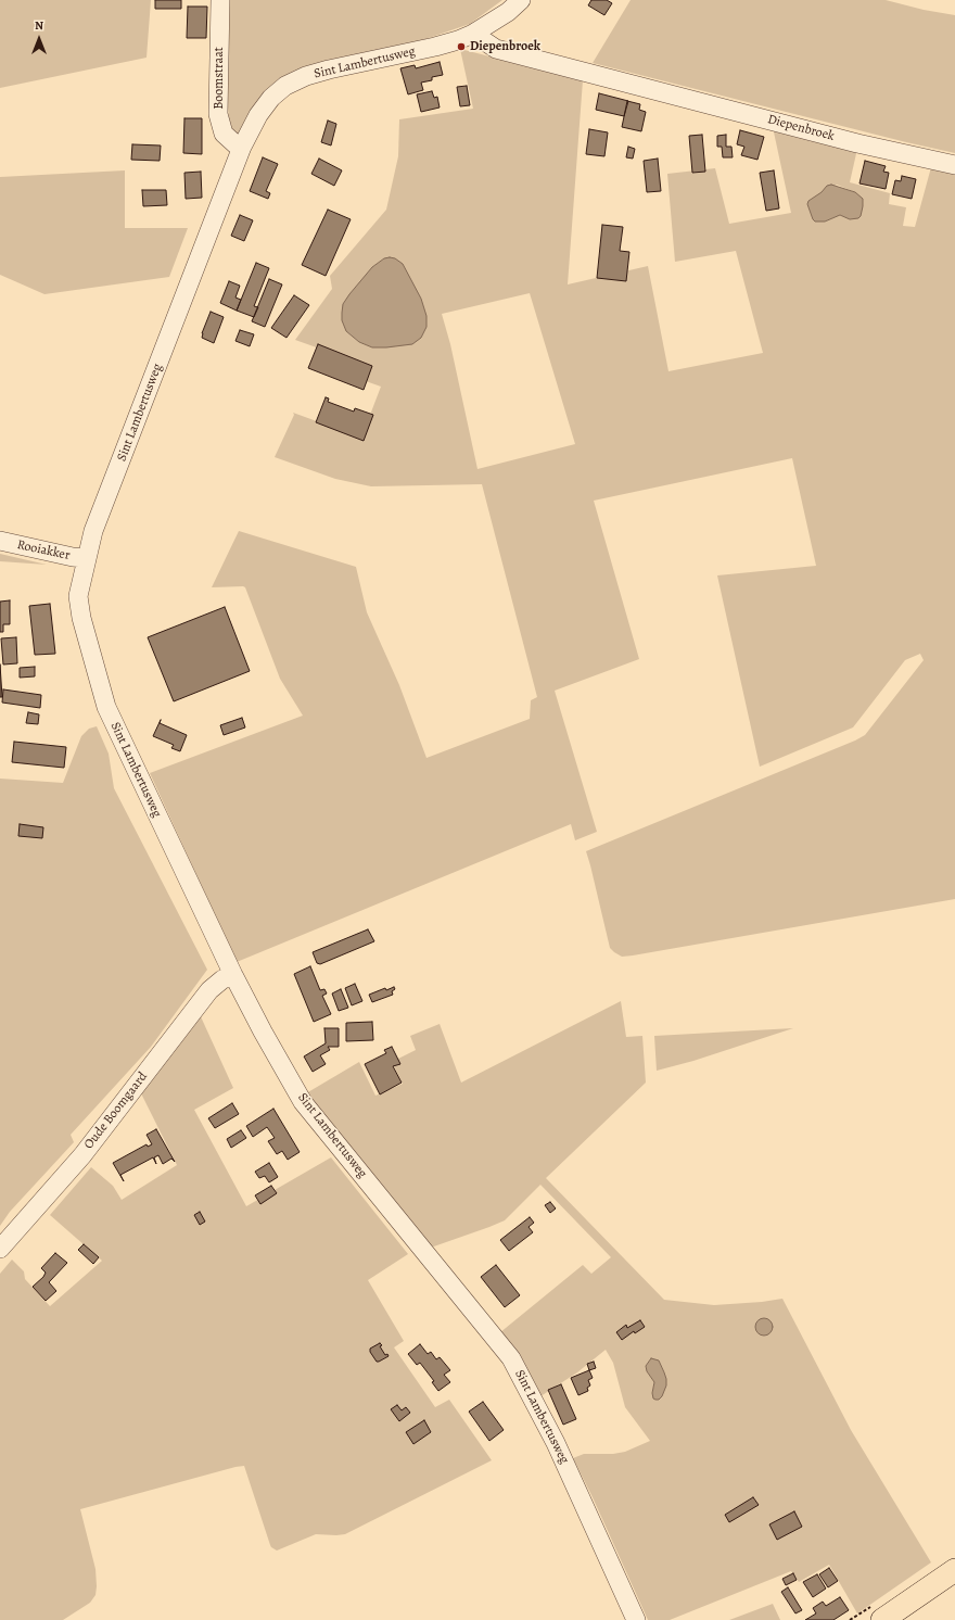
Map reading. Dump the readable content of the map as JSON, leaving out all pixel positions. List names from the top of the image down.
{
  "streets": {
    "street": [
      "Sint Lambertusweg",
      "Boomstraat",
      "Diepenbroek",
      "Rooiakker",
      "Oude Boomgaard"
    ]
  },
  "crossings": [
    ["Sint Lambertusweg", "Boomstraat"],
    ["Sint Lambertusweg", "Diepenbroek"],
    ["Sint Lambertusweg", "Rooiakker"],
    ["Sint Lambertusweg", "Oude Boomgaard"]
  ],
  "places": ["Diepenbroek"],
  "north": "top"
}
